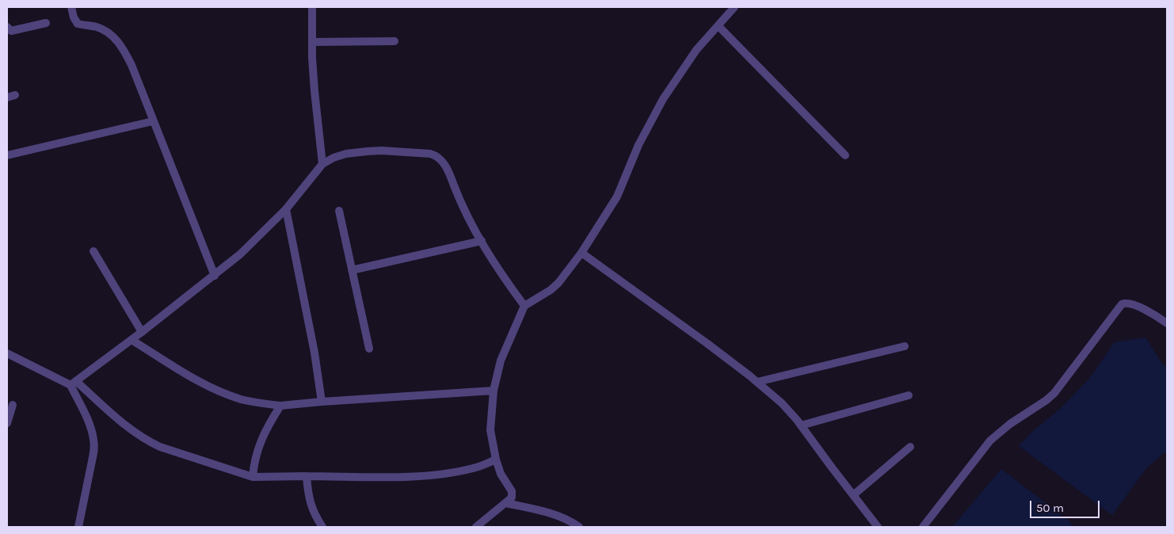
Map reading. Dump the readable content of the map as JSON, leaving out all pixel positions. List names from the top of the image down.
{
  "scale_bar": "50 m"
}
